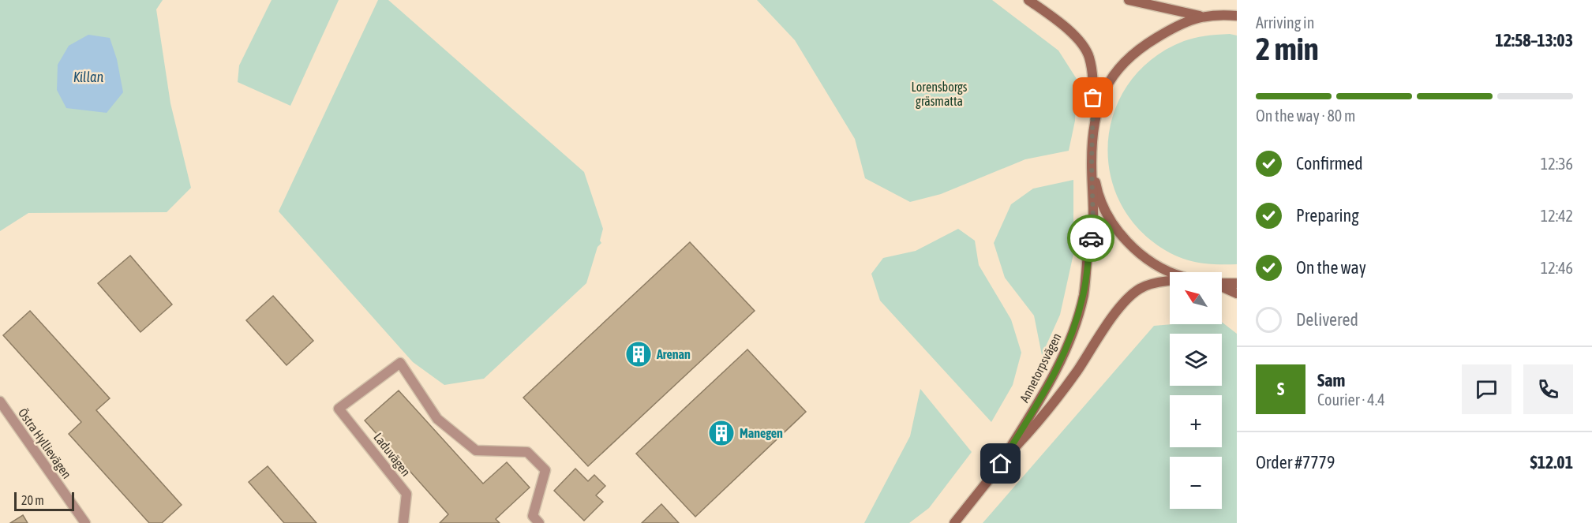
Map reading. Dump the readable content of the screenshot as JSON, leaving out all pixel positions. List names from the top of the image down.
{
  "streets": {
    "main road": ["Annetorpsvägen"],
    "street": ["Östra Hyllievägen", "Laduvägen"]
  },
  "water": ["Killan"],
  "parks": ["Lorensborgs gräsmatta"],
  "places": {
    "building": ["Arenan", "Manegen"]
  },
  "scale_bar": "20 m",
  "north": "top left",
  "page": {
    "heading": ["2 min", "Arriving in", "12:58–13:03"],
    "panel": [
      "Sam",
      "Courier · 4.4",
      "Order #7779",
      "$12.01"
    ],
    "bar": "On the way · 80 m",
    "list": [
      ["Confirmed", "12:36"],
      ["Preparing", "12:42"],
      ["On the way", "12:46"],
      "Delivered"
    ],
    "map_buttons": ["+", "−"],
    "round": "S",
    "scale": "20 m"
  }
}
